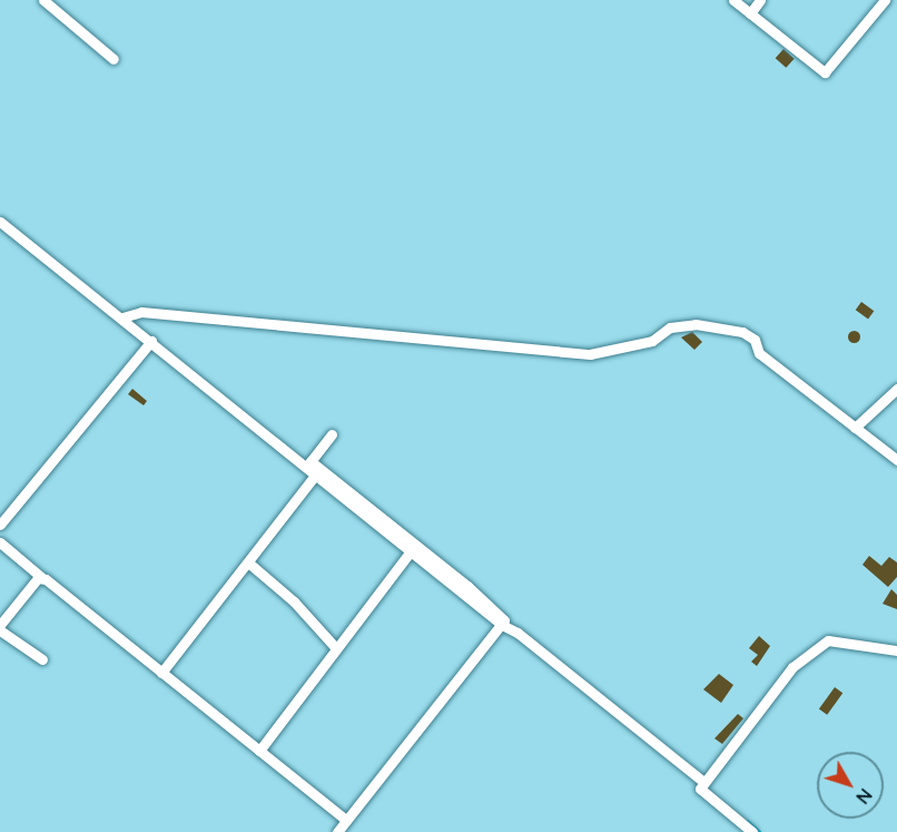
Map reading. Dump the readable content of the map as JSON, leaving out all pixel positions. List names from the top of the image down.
{
  "north": "bottom right"
}
